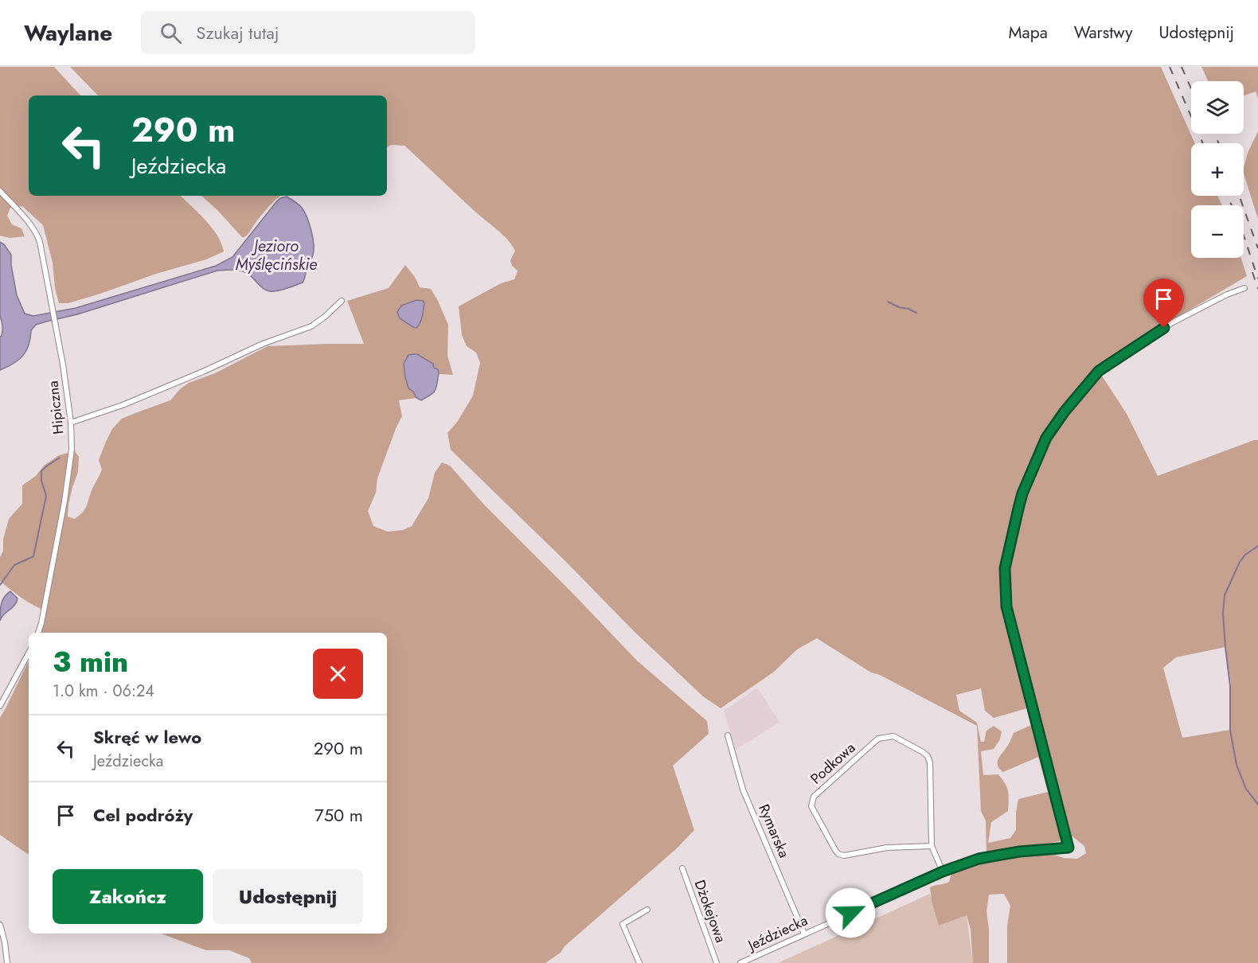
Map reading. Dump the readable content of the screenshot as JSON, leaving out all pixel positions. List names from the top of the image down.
{
  "streets": {
    "street": [
      "Hipiczna",
      "Podkowa",
      "Rymarska",
      "Dżokejowa",
      "Jeździecka"
    ]
  },
  "crossings": [
    ["Podkowa", "Jeździecka"],
    ["Rymarska", "Jeździecka"]
  ],
  "water": ["Jezioro Myślęcińskie"],
  "page": {
    "header": "Waylane",
    "search": "Szukaj tutaj",
    "nav": ["Mapa", "Warstwy", "Udostępnij"],
    "map_buttons": ["+", "−"],
    "turn": ["290 m", "Jeździecka"],
    "heading": ["3 min", "1.0 km · 06:24"],
    "list": [
      {
        "name": "Skręć w lewo",
        "note": "Jeździecka",
        "value": "290 m"
      },
      {
        "name": "Cel podróży",
        "value": "750 m"
      }
    ],
    "buttons": ["Zakończ", "Udostępnij"]
  }
}
